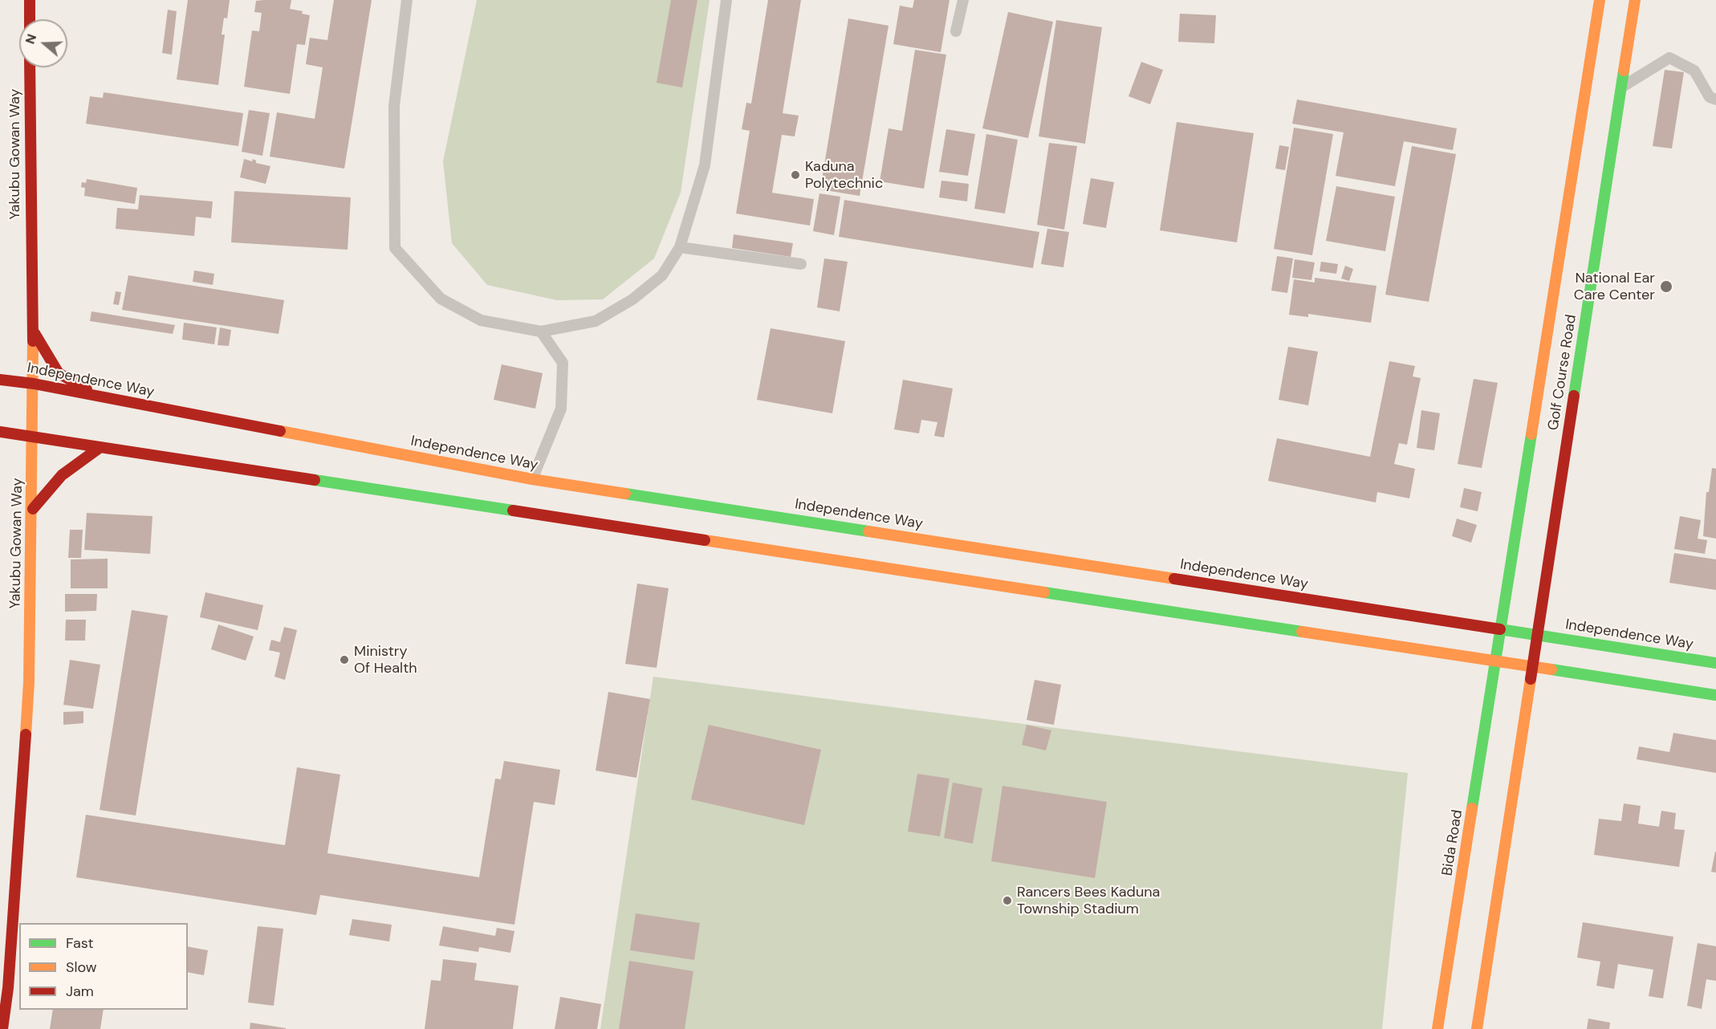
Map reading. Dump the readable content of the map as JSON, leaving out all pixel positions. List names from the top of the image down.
{
  "streets": {
    "main road": [
      "Yakubu Gowan Way",
      "Golf Course Road",
      "Independence Way",
      "Bida Road"
    ]
  },
  "crossings": [
    ["Yakubu Gowan Way", "Independence Way"],
    ["Golf Course Road", "Independence Way"],
    ["Golf Course Road", "Bida Road"]
  ],
  "places": [
    "Kaduna Polytechnic",
    "National Ear Care Center",
    "Ministry Of Health",
    "Rancers Bees Kaduna Township Stadium"
  ],
  "legend": ["Fast", "Slow", "Jam"],
  "north": "left"
}
